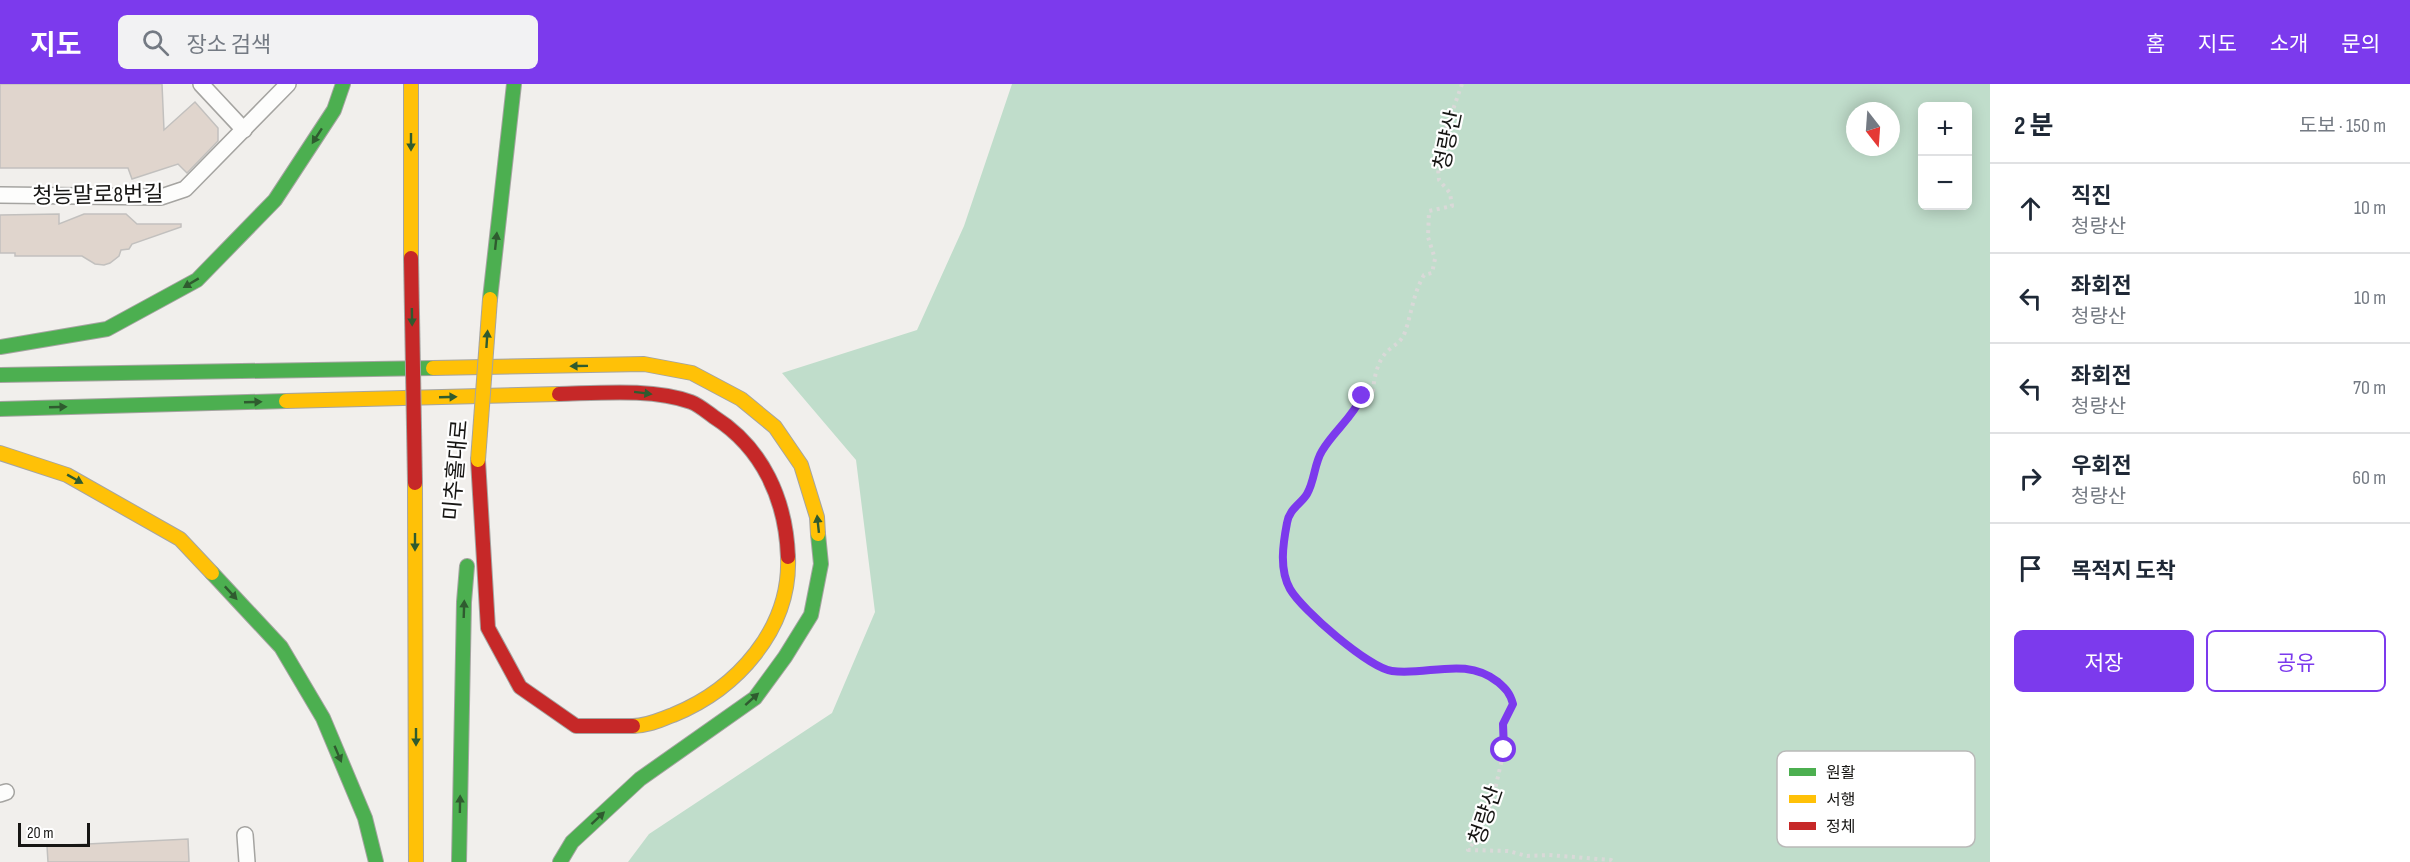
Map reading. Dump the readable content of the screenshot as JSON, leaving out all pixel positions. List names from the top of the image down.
{
  "streets": {
    "main road": ["미추홀대로"],
    "lane": ["청능말로8번길"],
    "path": ["청량산"]
  },
  "legend": ["원활", "서행", "정체"],
  "scale_bar": "20 m",
  "north": "bottom",
  "page": {
    "header": "지도",
    "search": "장소 검색",
    "nav": [
      "홈",
      "지도",
      "소개",
      "문의"
    ],
    "heading": ["2 분", "도보 · 150 m"],
    "map_buttons": ["+", "−"],
    "list": [
      ["직진", "청량산", "10 m"],
      ["좌회전", "청량산", "10 m"],
      ["좌회전", "청량산", "70 m"],
      ["우회전", "청량산", "60 m"],
      "목적지 도착"
    ],
    "buttons": ["저장", "공유"],
    "scale": "20 m"
  }
}
